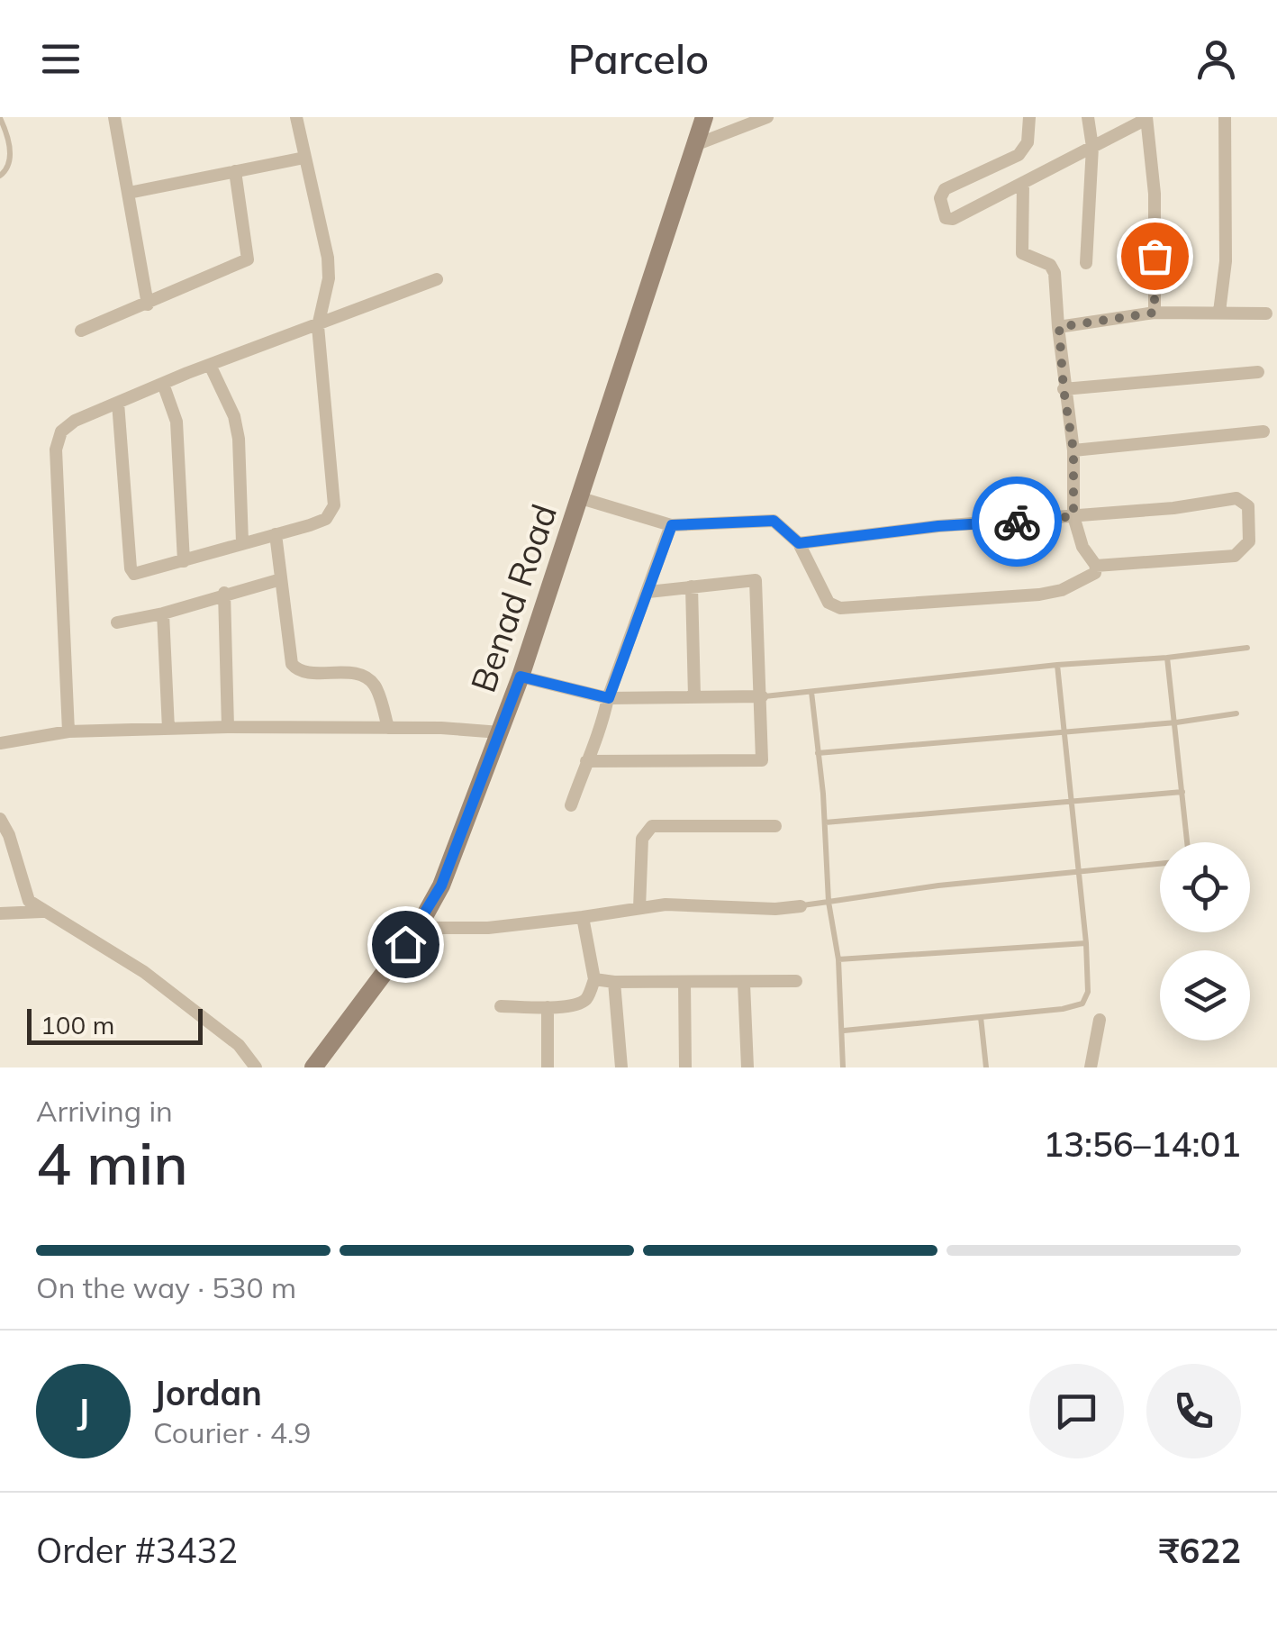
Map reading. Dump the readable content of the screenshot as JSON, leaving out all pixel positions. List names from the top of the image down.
{
  "streets": {
    "main road": ["Benad Road"]
  },
  "scale_bar": "100 m",
  "page": {
    "header": "Parcelo",
    "scale": "100 m",
    "heading": ["4 min", "Arriving in", "13:56–14:01"],
    "panel": [
      "Jordan",
      "Courier · 4.9",
      "Order #3432",
      "₹622"
    ],
    "bar": "On the way · 530 m",
    "round": "J"
  }
}
